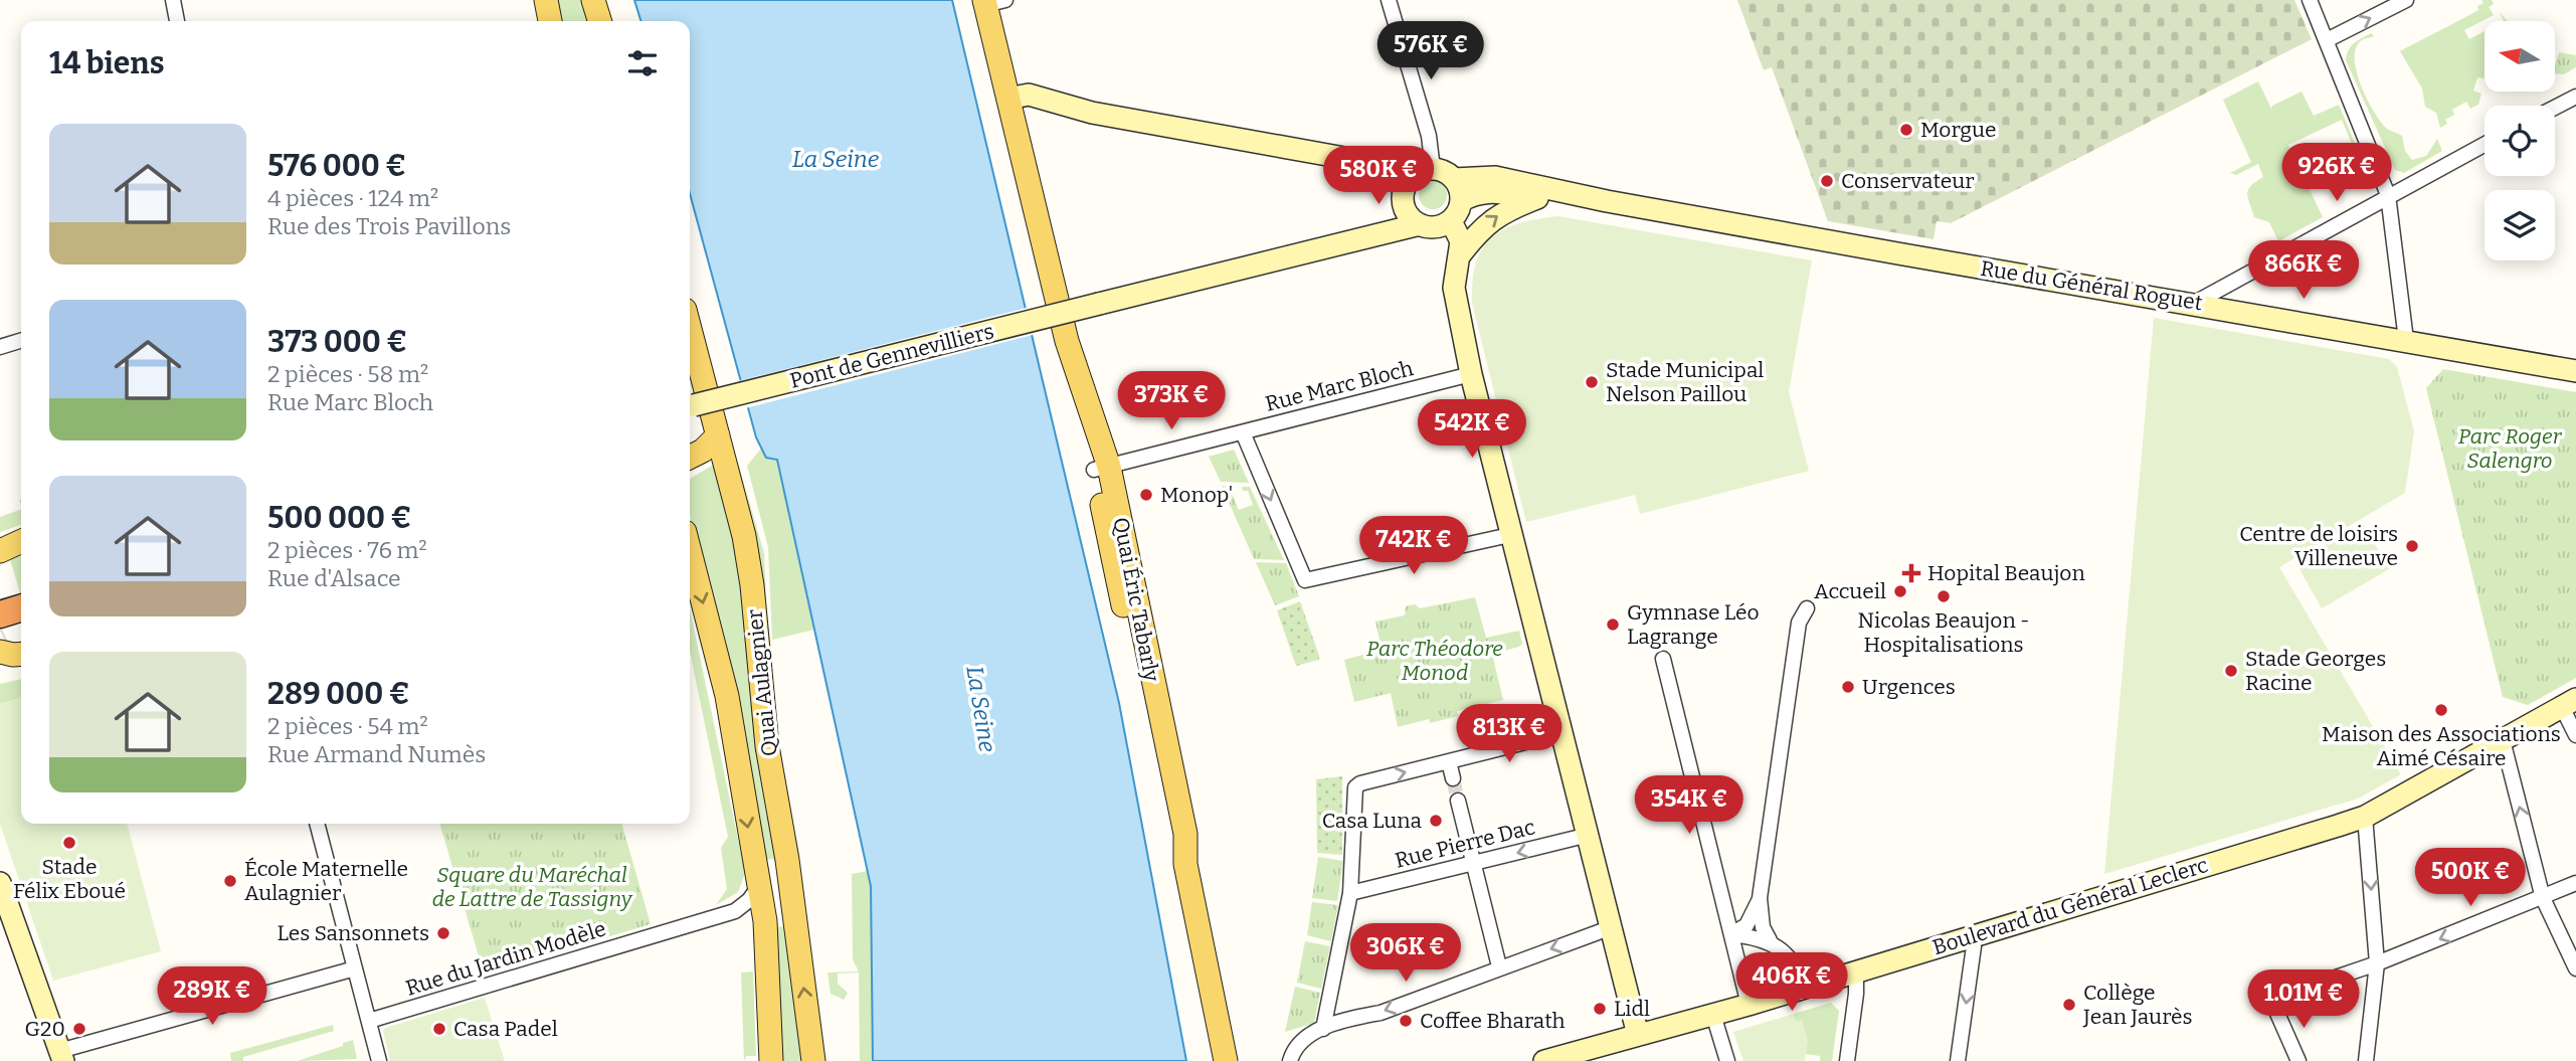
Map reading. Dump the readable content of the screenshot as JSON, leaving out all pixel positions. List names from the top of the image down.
{
  "streets": {
    "main road": [
      "Rue du Général Roguet",
      "Pont de Gennevilliers",
      "Quai Éric Tabarly",
      "Quai Aulagnier",
      "Boulevard du Général Leclerc"
    ],
    "street": ["Rue Marc Bloch", "Rue Pierre Dac", "Rue du Jardin Modèle"]
  },
  "crossings": [
    ["Rue du Général Roguet", "Pont de Gennevilliers"],
    ["Rue Marc Bloch", "Quai Éric Tabarly"],
    ["Quai Aulagnier", "Rue du Jardin Modèle"]
  ],
  "water": ["La Seine"],
  "parks": ["Parc Roger Salengro", "Parc Théodore Monod", "Square du Maréchal de Lattre de Tassigny"],
  "places": {
    "other": [
      "Morgue",
      "Conservateur",
      "Stade Municipal Nelson Paillou",
      "Monop'",
      "Centre de loisirs Villeneuve",
      "Accueil",
      "Nicolas Beaujon - Hospitalisations",
      "Gymnase Léo Lagrange",
      "Stade Georges Racine",
      "Urgences",
      "Maison des Associations Aimé Césaire",
      "Casa Luna",
      "Stade Félix Eboué",
      "École Maternelle Aulagnier",
      "Les Sansonnets",
      "Collège Jean Jaurès",
      "Lidl",
      "Coffee Bharath",
      "G20",
      "Casa Padel"
    ],
    "health": ["Hopital Beaujon"]
  },
  "north": "left",
  "page": {
    "price": [
      "576K €",
      "926K €",
      "580K €",
      "866K €",
      "373K €",
      "542K €",
      "742K €",
      "813K €",
      "354K €",
      "500K €",
      "306K €",
      "406K €",
      "289K €",
      "1.01M €"
    ],
    "heading": "14 biens",
    "list": [
      {
        "name": "576 000 €",
        "note": "4 pièces · 124 m² · Rue des Trois Pavillons"
      },
      {
        "name": "373 000 €",
        "note": "2 pièces · 58 m² · Rue Marc Bloch"
      },
      {
        "name": "500 000 €",
        "note": "2 pièces · 76 m² · Rue d'Alsace"
      },
      {
        "name": "289 000 €",
        "note": "2 pièces · 54 m² · Rue Armand Numès"
      }
    ]
  }
}
